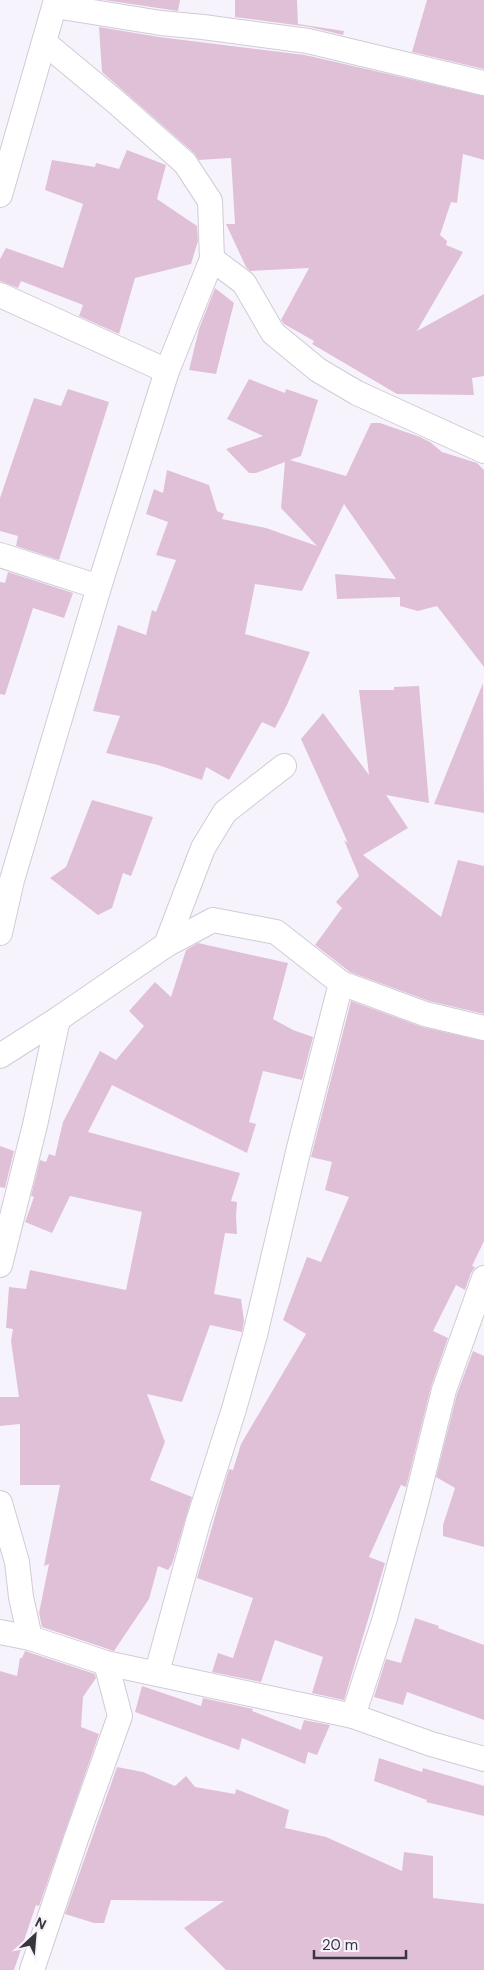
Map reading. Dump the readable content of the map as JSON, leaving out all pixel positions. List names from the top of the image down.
{
  "scale_bar": "20 m",
  "north": "top right"
}
